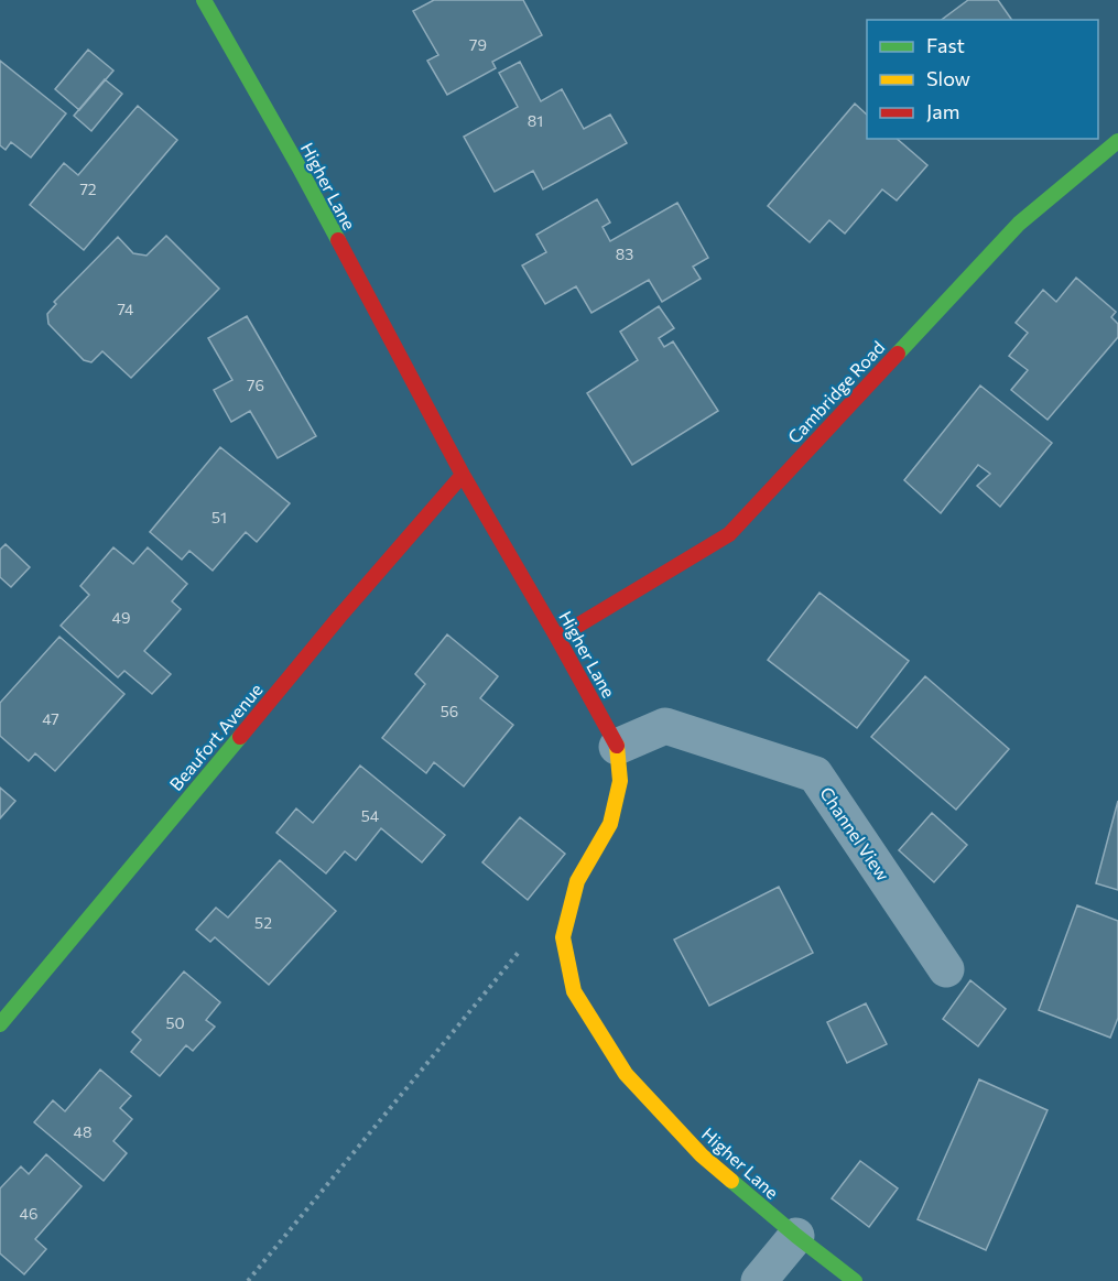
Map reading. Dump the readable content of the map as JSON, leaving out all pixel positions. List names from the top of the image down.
{
  "streets": {
    "street": [
      "Higher Lane",
      "Cambridge Road",
      "Beaufort Avenue",
      "Channel View"
    ]
  },
  "crossings": [
    ["Higher Lane", "Cambridge Road"],
    ["Higher Lane", "Beaufort Avenue"],
    ["Higher Lane", "Channel View"]
  ],
  "house_numbers": [
    "79",
    "81",
    "72",
    "83",
    "74",
    "76",
    "51",
    "49",
    "56",
    "47",
    "54",
    "52",
    "50",
    "48",
    "46"
  ],
  "legend": ["Fast", "Slow", "Jam"]
}
